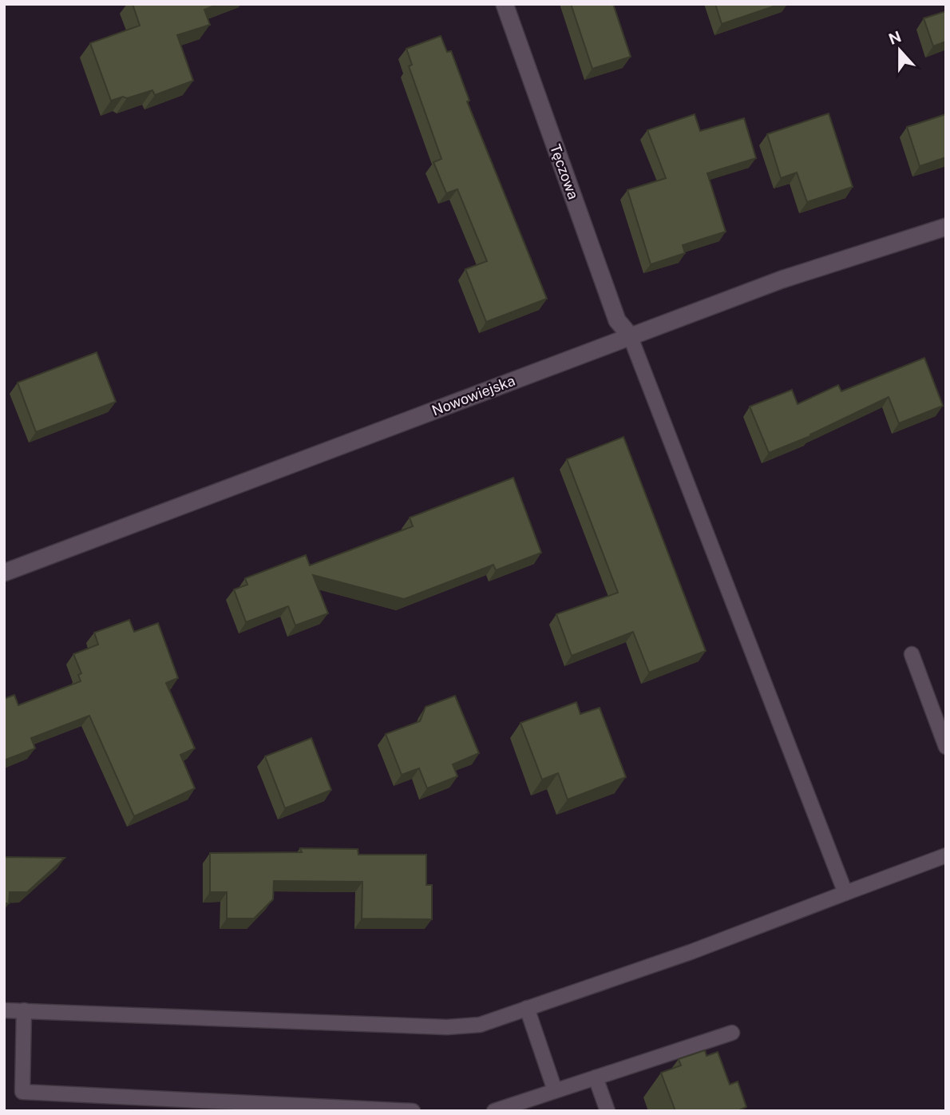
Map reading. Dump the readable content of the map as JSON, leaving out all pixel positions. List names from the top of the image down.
{
  "streets": {
    "street": ["Tęczowa", "Nowowiejska"]
  },
  "crossings": [
    ["Tęczowa", "Nowowiejska"]
  ],
  "north": "top"
}
